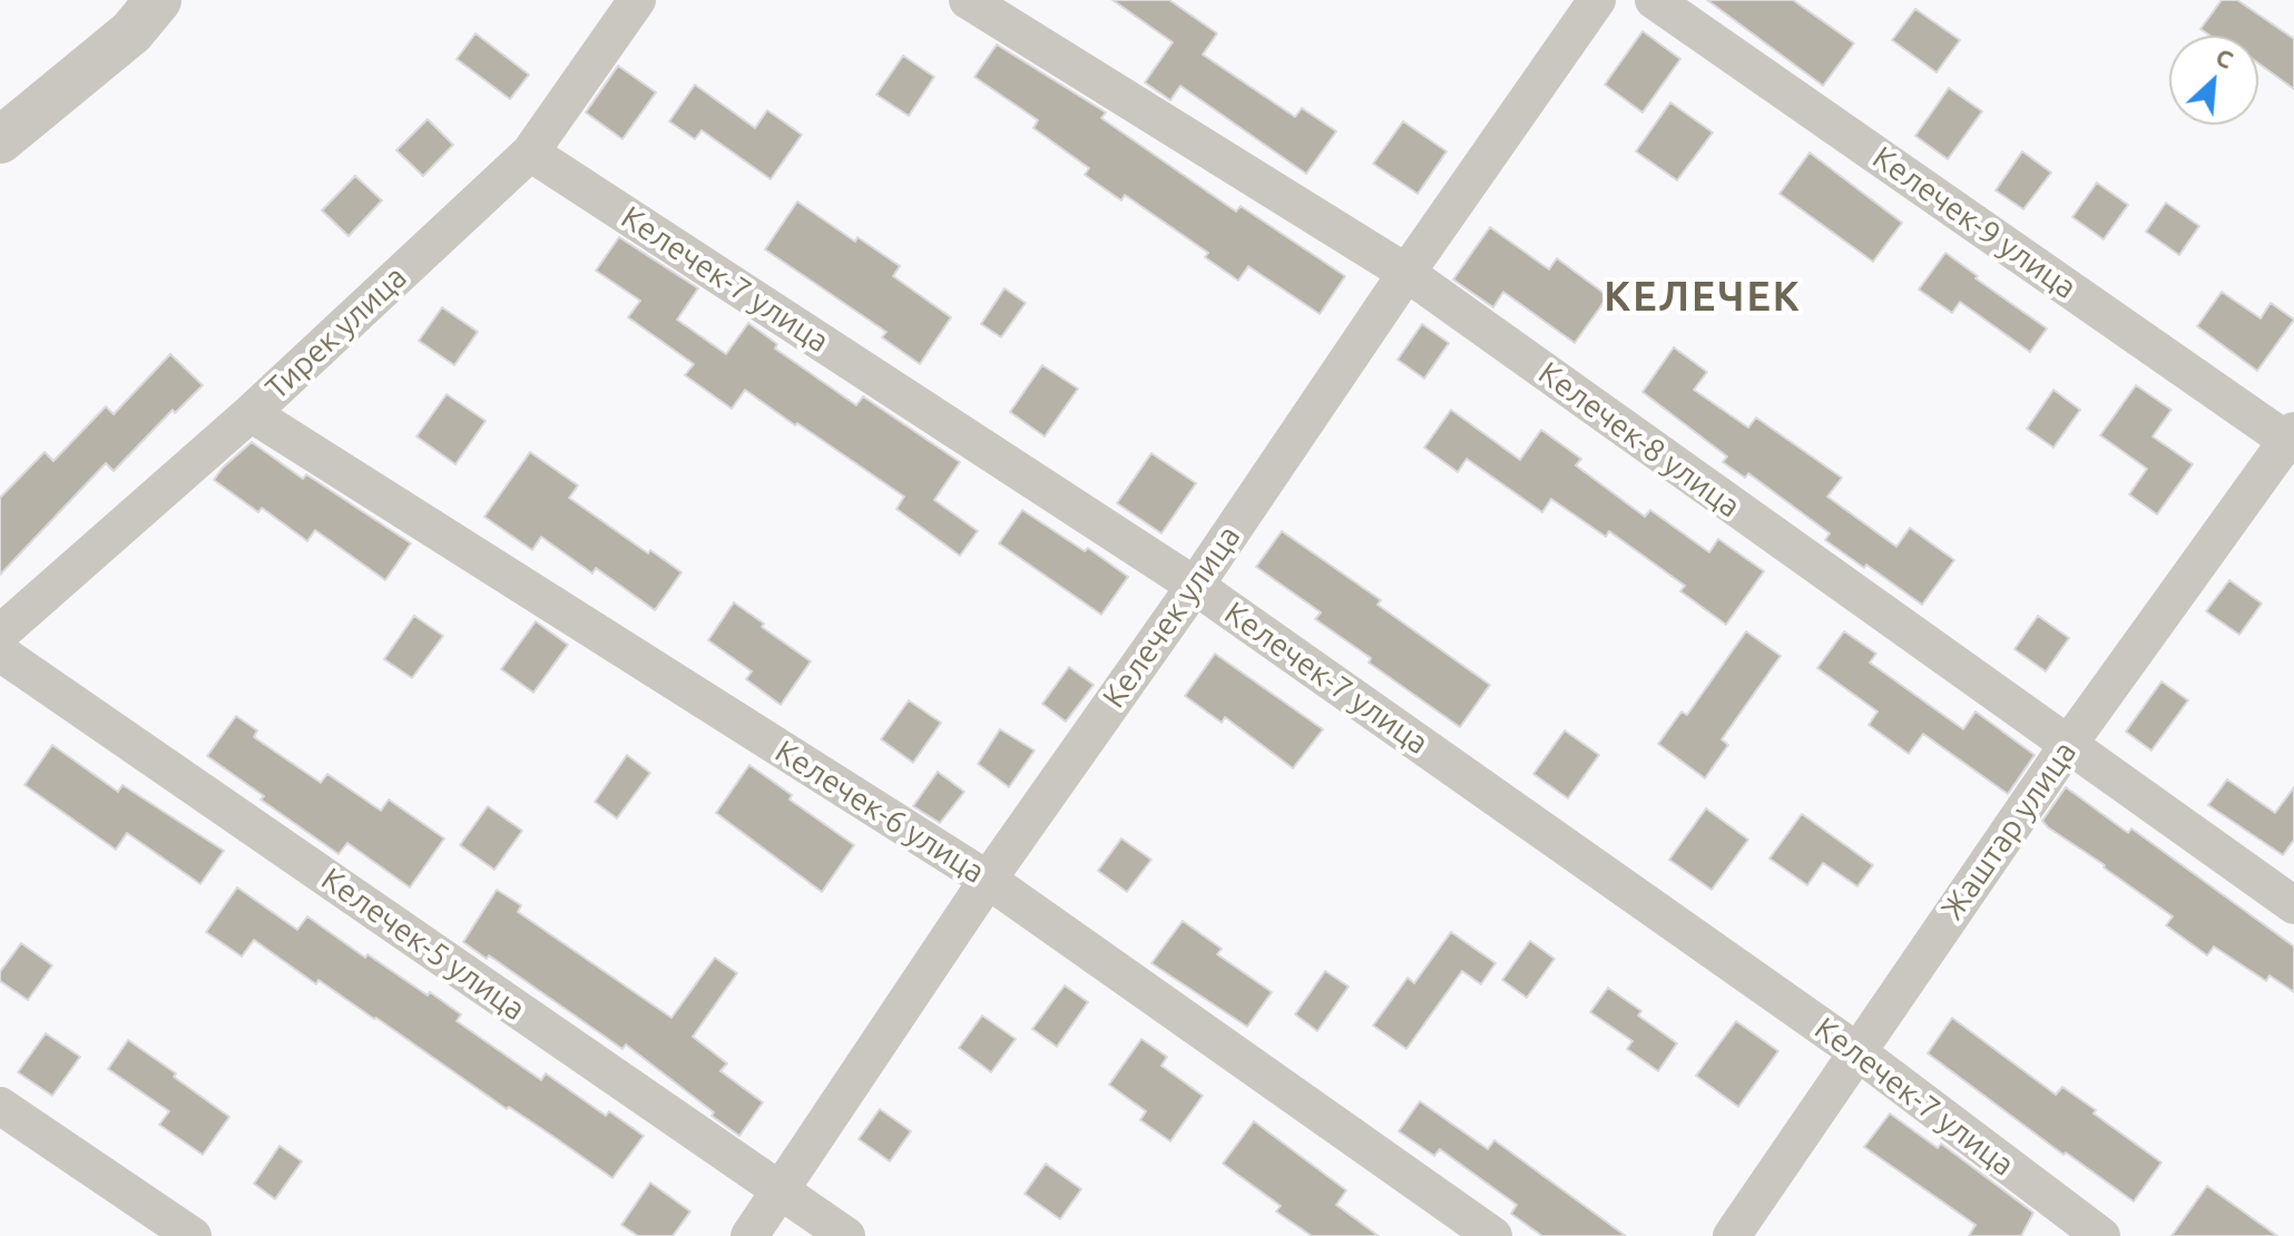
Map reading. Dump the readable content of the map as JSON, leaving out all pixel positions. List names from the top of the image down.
{
  "streets": {
    "street": [
      "Келечек-9 улица",
      "Келечек-7 улица",
      "Тирек улица",
      "Келечек-8 улица",
      "Келечек улица",
      "Келечек-6 улица",
      "Жаштар улица",
      "Келечек-5 улица"
    ]
  },
  "crossings": [
    ["Келечек-9 улица", "Жаштар улица"],
    ["Келечек-7 улица", "Тирек улица"],
    ["Келечек-7 улица", "Келечек улица"],
    ["Келечек-7 улица", "Жаштар улица"],
    ["Тирек улица", "Келечек-6 улица"],
    ["Келечек-8 улица", "Келечек улица"],
    ["Келечек-8 улица", "Жаштар улица"],
    ["Келечек улица", "Келечек-6 улица"],
    ["Келечек улица", "Келечек-5 улица"]
  ],
  "districts": ["КЕЛЕЧЕК"],
  "north": "top right"
}
